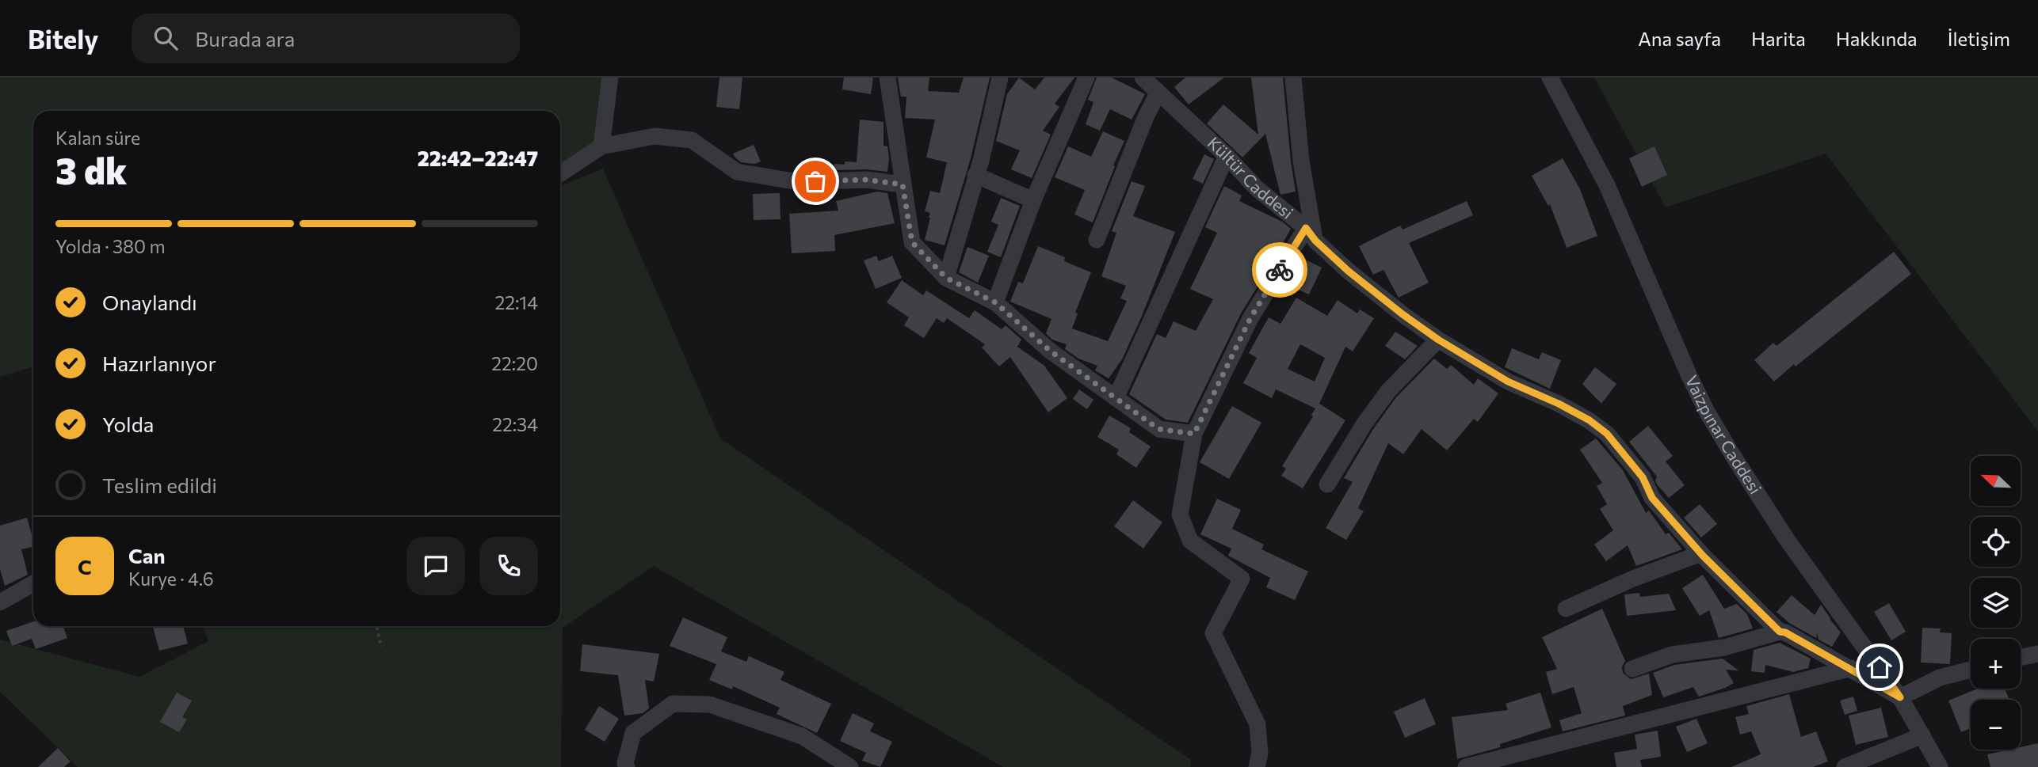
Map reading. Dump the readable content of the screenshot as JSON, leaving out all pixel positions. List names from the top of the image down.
{
  "streets": {
    "street": ["Kültür Caddesi", "Vaizpınar Caddesi"]
  },
  "crossings": [
    ["Kültür Caddesi", "Vaizpınar Caddesi"]
  ],
  "north": "top left",
  "page": {
    "header": "Bitely",
    "search": "Burada ara",
    "nav": [
      "Ana sayfa",
      "Harita",
      "Hakkında",
      "İletişim"
    ],
    "heading": ["3 dk", "Kalan süre", "22:42–22:47"],
    "panel": ["Can", "Kurye · 4.6"],
    "bar": "Yolda · 380 m",
    "list": [
      ["Onaylandı", "22:14"],
      ["Hazırlanıyor", "22:20"],
      ["Yolda", "22:34"],
      "Teslim edildi"
    ],
    "map_buttons": ["+", "−"],
    "round": "C"
  }
}
